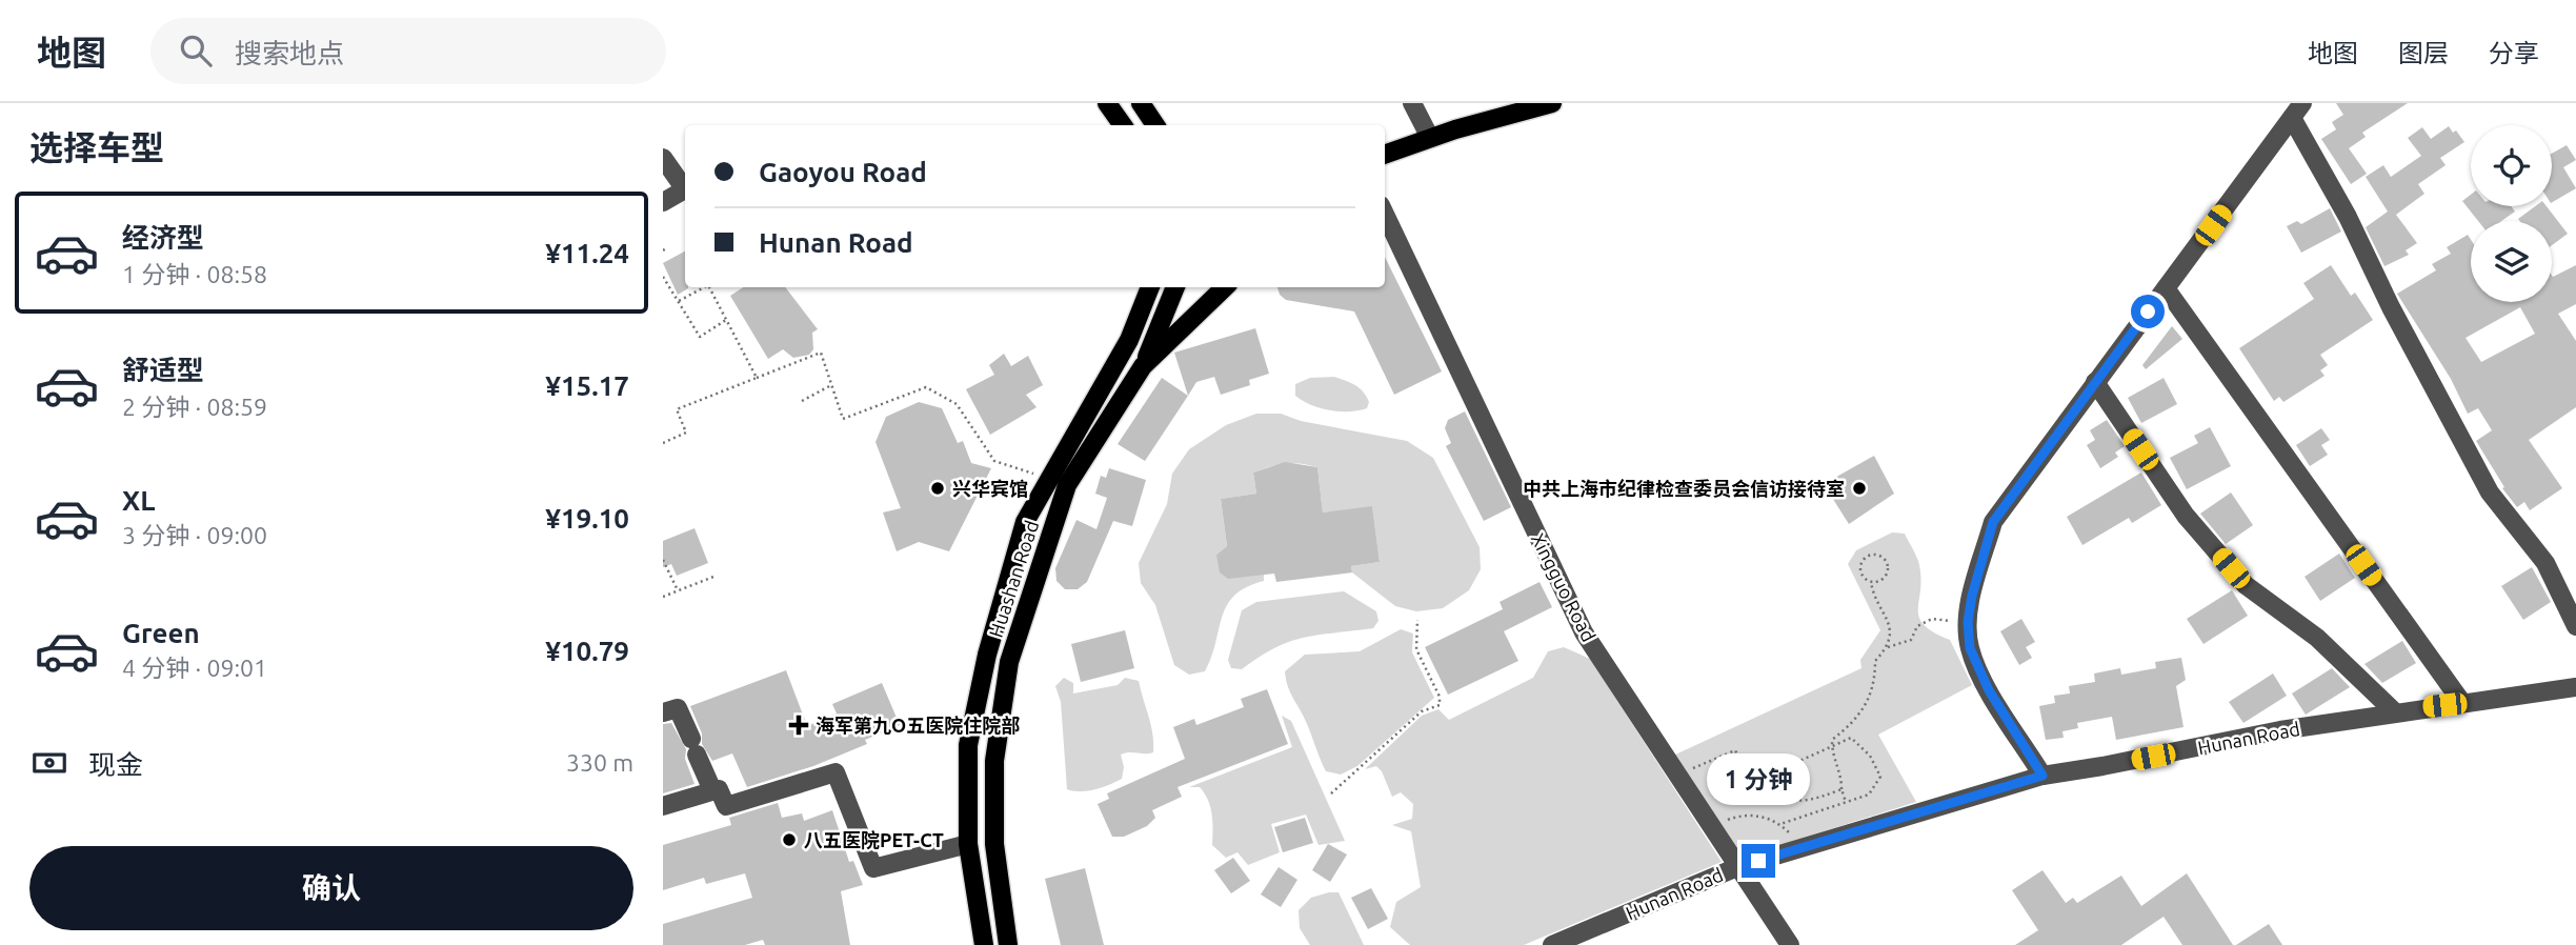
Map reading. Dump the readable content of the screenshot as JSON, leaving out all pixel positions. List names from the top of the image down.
{
  "streets": {
    "main road": ["Huashan Road"],
    "street": ["Xingguo Road", "Hunan Road"]
  },
  "crossings": [
    ["Xingguo Road", "Hunan Road"]
  ],
  "places": {
    "other": ["兴华宾馆", "中共上海市纪律检查委员会信访接待室", "八五医院PET-CT"],
    "health": ["海军第九O五医院住院部"]
  },
  "page": {
    "header": "地图",
    "search": "搜索地点",
    "nav": ["地图", "图层", "分享"],
    "heading": "选择车型",
    "banner": ["Gaoyou Road", "Hunan Road"],
    "list": [
      {
        "name": "经济型",
        "note": "1 分钟 · 08:58",
        "value": "¥11.24"
      },
      {
        "name": "舒适型",
        "note": "2 分钟 · 08:59",
        "value": "¥15.17"
      },
      {
        "name": "XL",
        "note": "3 分钟 · 09:00",
        "value": "¥19.10"
      },
      {
        "name": "Green",
        "note": "4 分钟 · 09:01",
        "value": "¥10.79"
      }
    ],
    "pay": ["现金", "330 m"],
    "bubble": "1 分钟",
    "buttons": "确认"
  }
}
